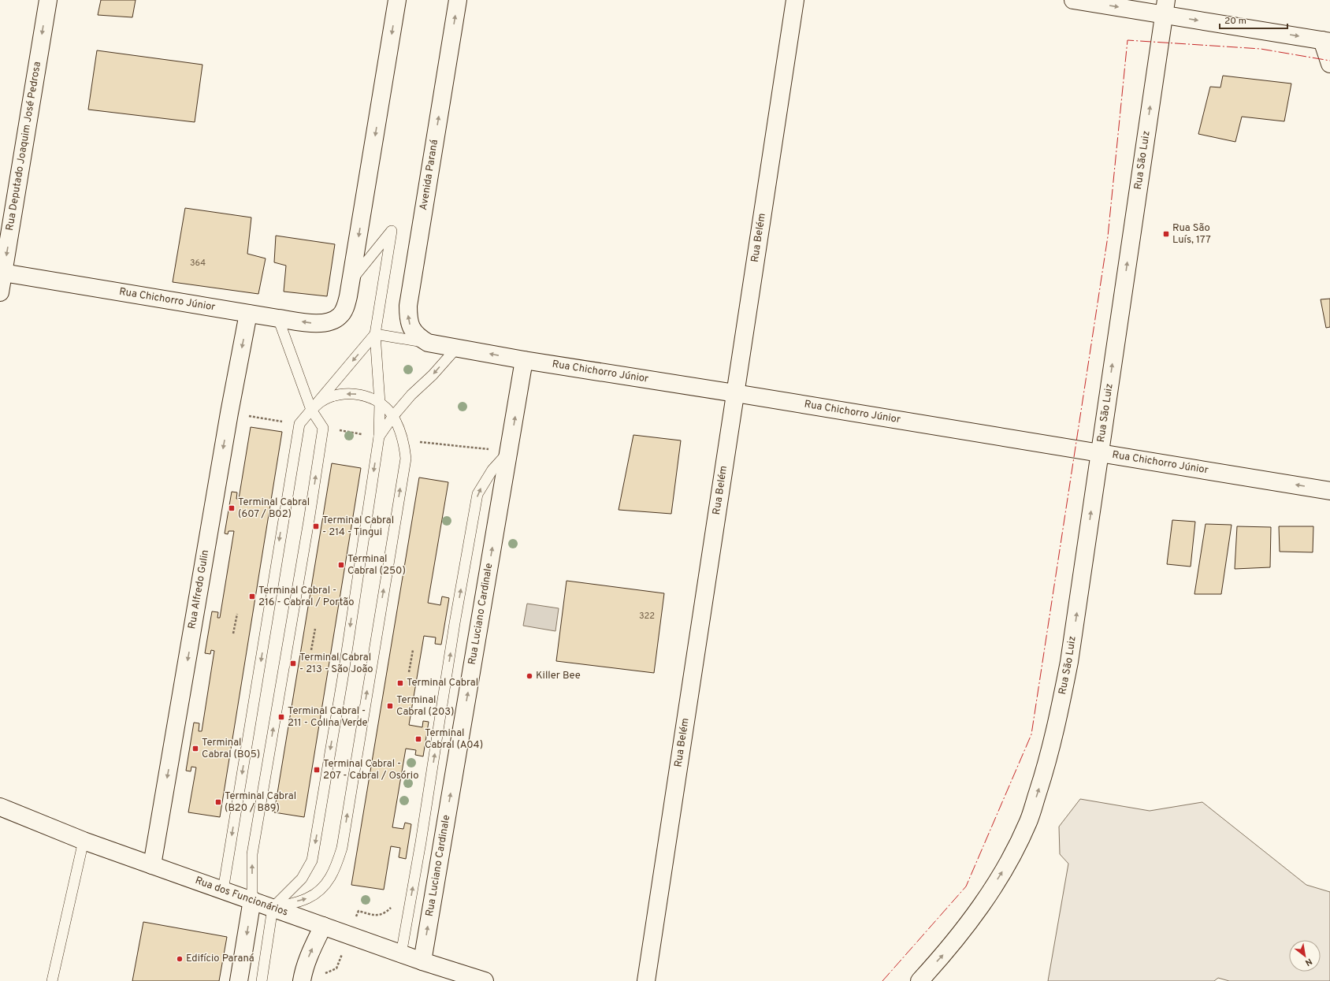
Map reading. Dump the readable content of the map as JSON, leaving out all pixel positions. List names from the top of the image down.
{
  "streets": {
    "street": [
      "Rua Deputado Joaquim José Pedrosa",
      "Rua São Luiz",
      "Avenida Paraná",
      "Rua Belém",
      "Rua Chichorro Júnior",
      "Rua Alfredo Gulin",
      "Rua Luciano Cardinale",
      "Rua dos Funcionários"
    ]
  },
  "crossings": [
    ["Rua Deputado Joaquim José Pedrosa", "Rua Chichorro Júnior"],
    ["Rua São Luiz", "Rua Chichorro Júnior"],
    ["Avenida Paraná", "Rua Chichorro Júnior"],
    ["Rua Belém", "Rua Chichorro Júnior"],
    ["Rua Chichorro Júnior", "Rua Alfredo Gulin"],
    ["Rua Chichorro Júnior", "Rua Luciano Cardinale"],
    ["Rua Alfredo Gulin", "Rua dos Funcionários"],
    ["Rua Luciano Cardinale", "Rua dos Funcionários"]
  ],
  "one_way": [
    "Rua Deputado Joaquim José Pedrosa",
    "Rua São Luiz",
    "Rua Alfredo Gulin",
    "Rua Luciano Cardinale"
  ],
  "places": {
    "transit": [
      "Rua São Luís, 177",
      "Terminal Cabral (607 / B02)",
      "Terminal Cabral - 214 - Tingui",
      "Terminal Cabral (250)",
      "Terminal Cabral - 216 - Cabral / Portão",
      "Terminal Cabral - 213 - São João",
      "Terminal Cabral",
      "Terminal Cabral (203)",
      "Terminal Cabral - 211 - Colina Verde",
      "Terminal Cabral (A04)",
      "Terminal Cabral (B05)",
      "Terminal Cabral - 207 - Cabral / Osório",
      "Terminal Cabral (B20 / B89)"
    ],
    "other": ["Killer Bee", "Edifício Paraná"]
  },
  "house_numbers": ["364", "322"],
  "scale_bar": "20 m",
  "north": "bottom right"
}
